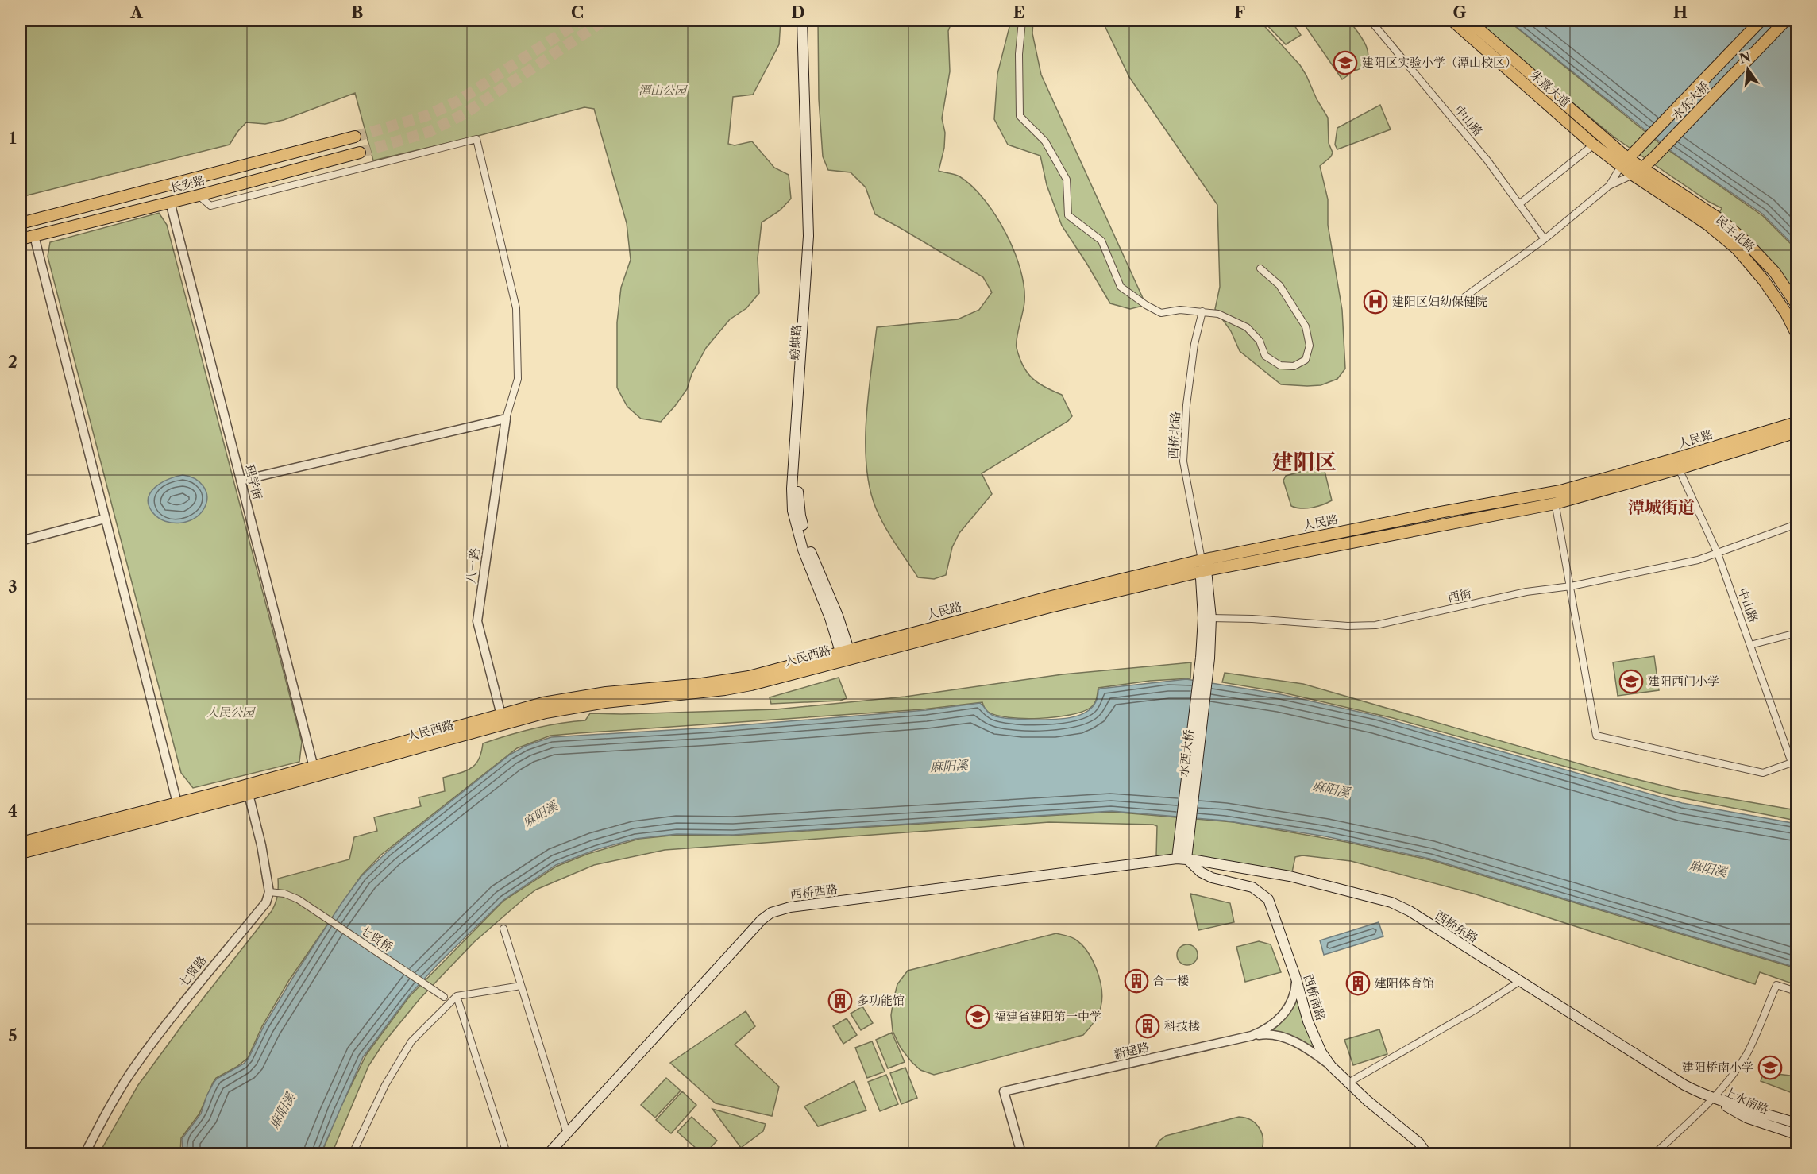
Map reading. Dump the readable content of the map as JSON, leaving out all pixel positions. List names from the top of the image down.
{
  "streets": {
    "main road": [
      "朱熹大道",
      "水东大桥",
      "长安路",
      "民主北路",
      "螃蜞路",
      "人民路",
      "人民西路",
      "水西大桥",
      "西桥西路",
      "西桥东路",
      "西桥南路",
      "上水南路"
    ],
    "street": [
      "中山路",
      "西桥北路",
      "理学街",
      "八一路",
      "西街",
      "七贤桥",
      "七贤路",
      "新建路"
    ]
  },
  "crossings": [
    ["朱熹大道", "水东大桥"],
    ["朱熹大道", "民主北路"],
    ["水东大桥", "民主北路"],
    ["中山路", "人民路"],
    ["中山路", "西街"],
    ["长安路", "理学街"],
    ["螃蜞路", "人民路"],
    ["螃蜞路", "人民西路"],
    ["西桥北路", "人民路"],
    ["西桥北路", "水西大桥"],
    ["人民路", "人民西路"],
    ["人民路", "水西大桥"],
    ["理学街", "人民西路"],
    ["八一路", "人民西路"],
    ["西街", "水西大桥"],
    ["水西大桥", "西桥西路"],
    ["水西大桥", "西桥东路"],
    ["水西大桥", "西桥南路"],
    ["西桥西路", "西桥东路"],
    ["西桥西路", "西桥南路"],
    ["西桥东路", "西桥南路"],
    ["西桥东路", "上水南路"],
    ["七贤桥", "七贤路"],
    ["西桥南路", "新建路"]
  ],
  "districts": ["建阳区", "潭城街道"],
  "water": ["麻阳溪"],
  "parks": ["潭山公园", "人民公园"],
  "places": {
    "school or university": [
      "建阳区实验小学（潭山校区）",
      "建阳西门小学",
      "福建省建阳第一中学",
      "建阳桥南小学"
    ],
    "hospital": ["建阳区妇幼保健院"],
    "building": [
      "合一楼",
      "建阳体育馆",
      "多功能馆",
      "科技楼"
    ]
  },
  "north": "top",
  "grid": {
    "columns": [
      "A",
      "B",
      "C",
      "D",
      "E",
      "F",
      "G",
      "H"
    ],
    "rows": [
      "1",
      "2",
      "3",
      "4",
      "5"
    ]
  }
}
